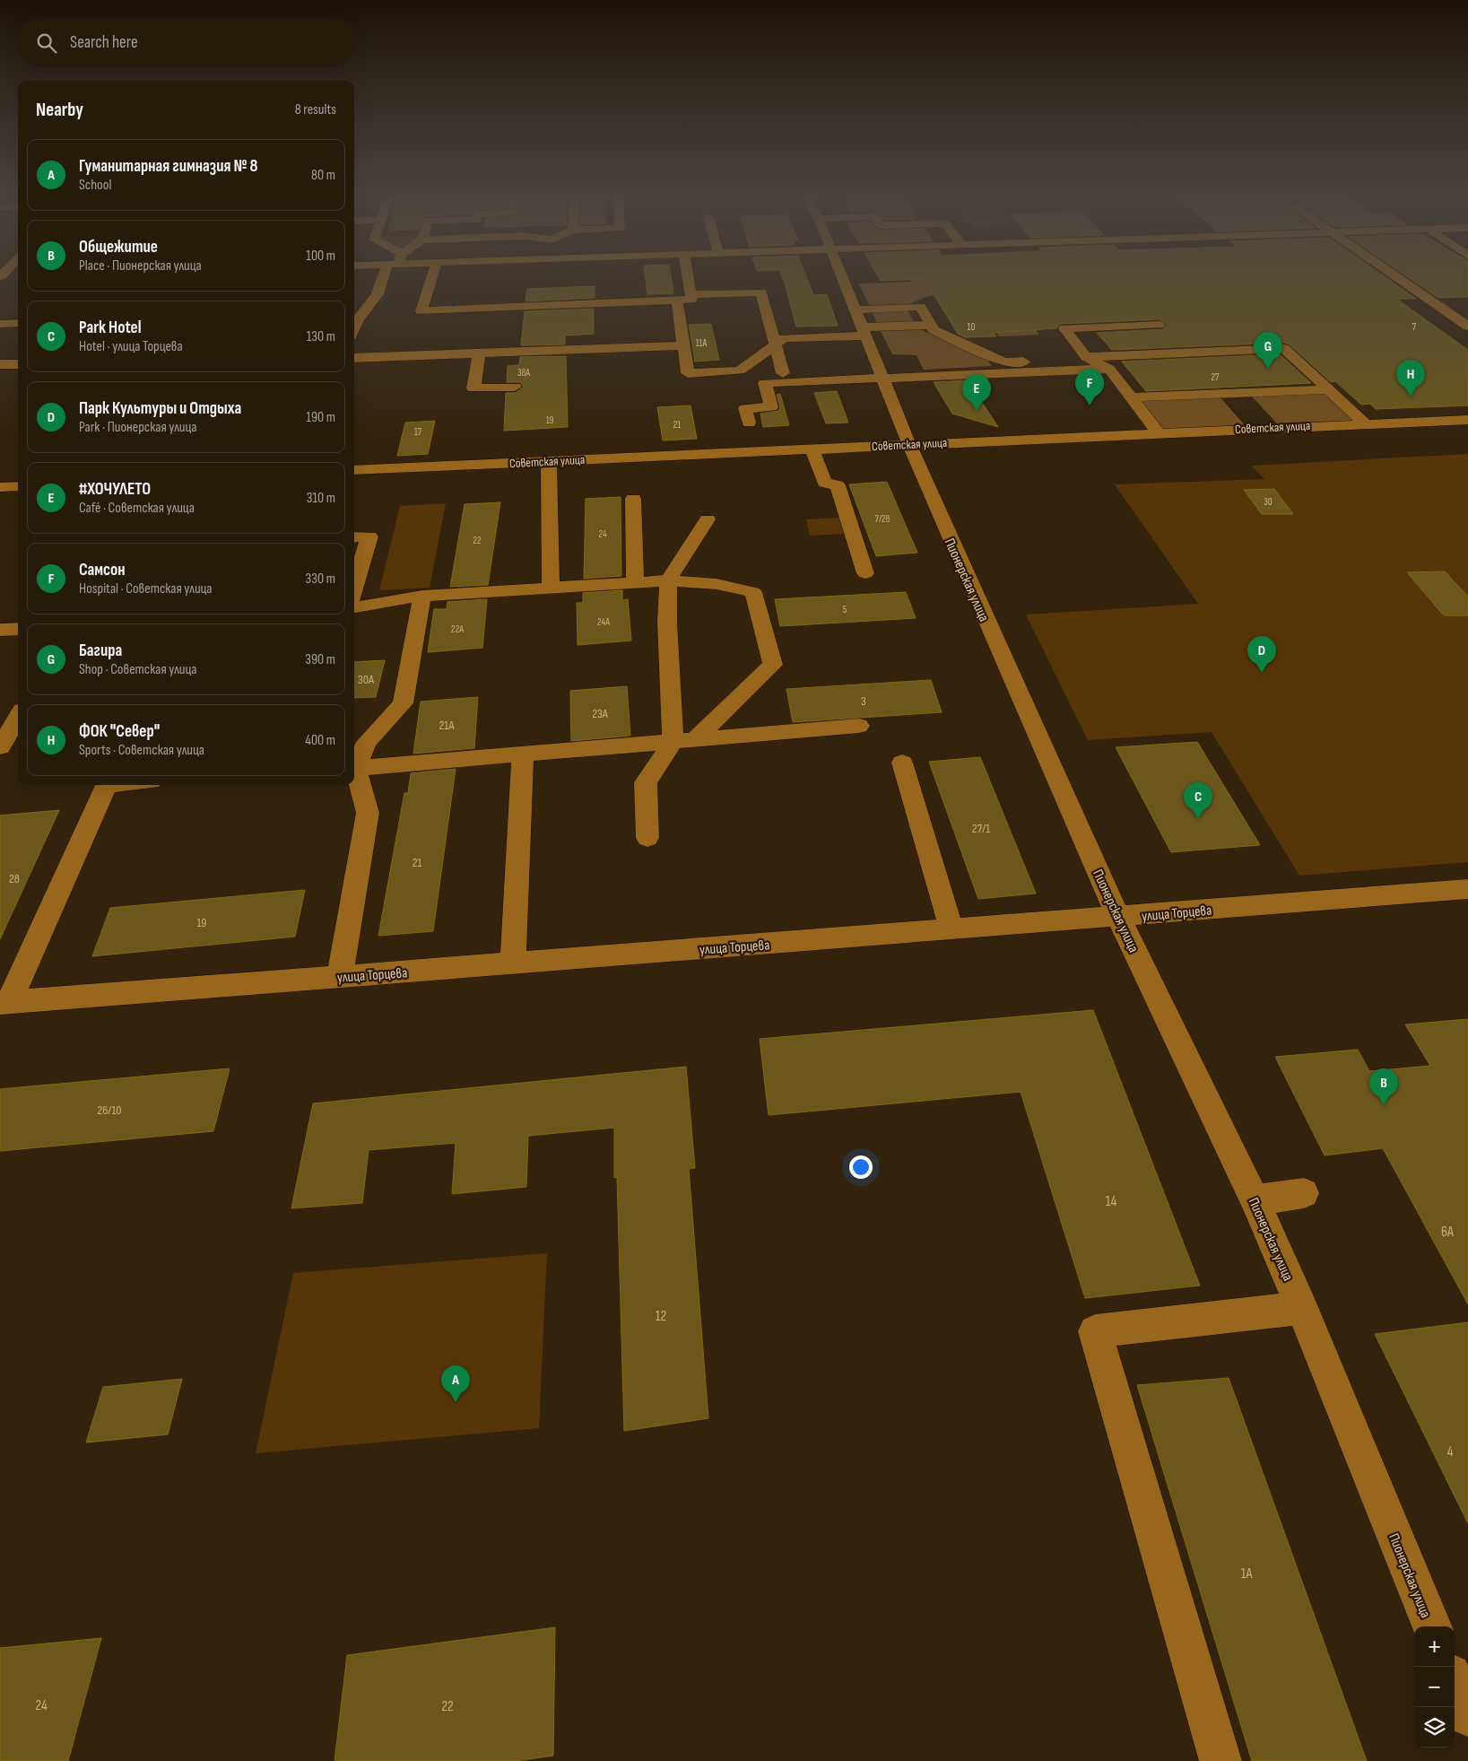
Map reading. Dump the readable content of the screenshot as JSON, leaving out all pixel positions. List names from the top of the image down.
{
  "streets": {
    "street": ["Советская улица", "Пионерская улица", "улица Торцева"]
  },
  "crossings": [
    ["Советская улица", "Пионерская улица"],
    ["Пионерская улица", "улица Торцева"]
  ],
  "house_numbers": [
    "10",
    "7",
    "11А",
    "38А",
    "27",
    "19",
    "21",
    "17",
    "30",
    "7/28",
    "24",
    "22",
    "5",
    "24А",
    "22А",
    "30А",
    "3",
    "23А",
    "21А",
    "27/1",
    "21",
    "28",
    "19",
    "26/10",
    "14",
    "6А",
    "12",
    "4",
    "1А",
    "24",
    "22"
  ],
  "page": {
    "search": "Search here",
    "heading": ["Nearby", "8 results"],
    "list": [
      {
        "mark": "A",
        "name": "Гуманитарная гимназия № 8",
        "note": "School",
        "value": "80 m"
      },
      {
        "mark": "B",
        "name": "Общежитие",
        "note": "Place · Пионерская улица",
        "value": "100 m"
      },
      {
        "mark": "C",
        "name": "Park Hotel",
        "note": "Hotel · улица Торцева",
        "value": "130 m"
      },
      {
        "mark": "D",
        "name": "Парк Культуры и Отдыха",
        "note": "Park · Пионерская улица",
        "value": "190 m"
      },
      {
        "mark": "E",
        "name": "#ХОЧУЛЕТО",
        "note": "Café · Советская улица",
        "value": "310 m"
      },
      {
        "mark": "F",
        "name": "Самсон",
        "note": "Hospital · Советская улица",
        "value": "330 m"
      },
      {
        "mark": "G",
        "name": "Багира",
        "note": "Shop · Советская улица",
        "value": "390 m"
      },
      {
        "mark": "H",
        "name": "ФОК \"Север\"",
        "note": "Sports · Советская улица",
        "value": "400 m"
      }
    ],
    "pins": [
      "G",
      "H",
      "F",
      "E",
      "D",
      "C",
      "B",
      "A"
    ],
    "map_buttons": ["+", "−"]
  }
}
